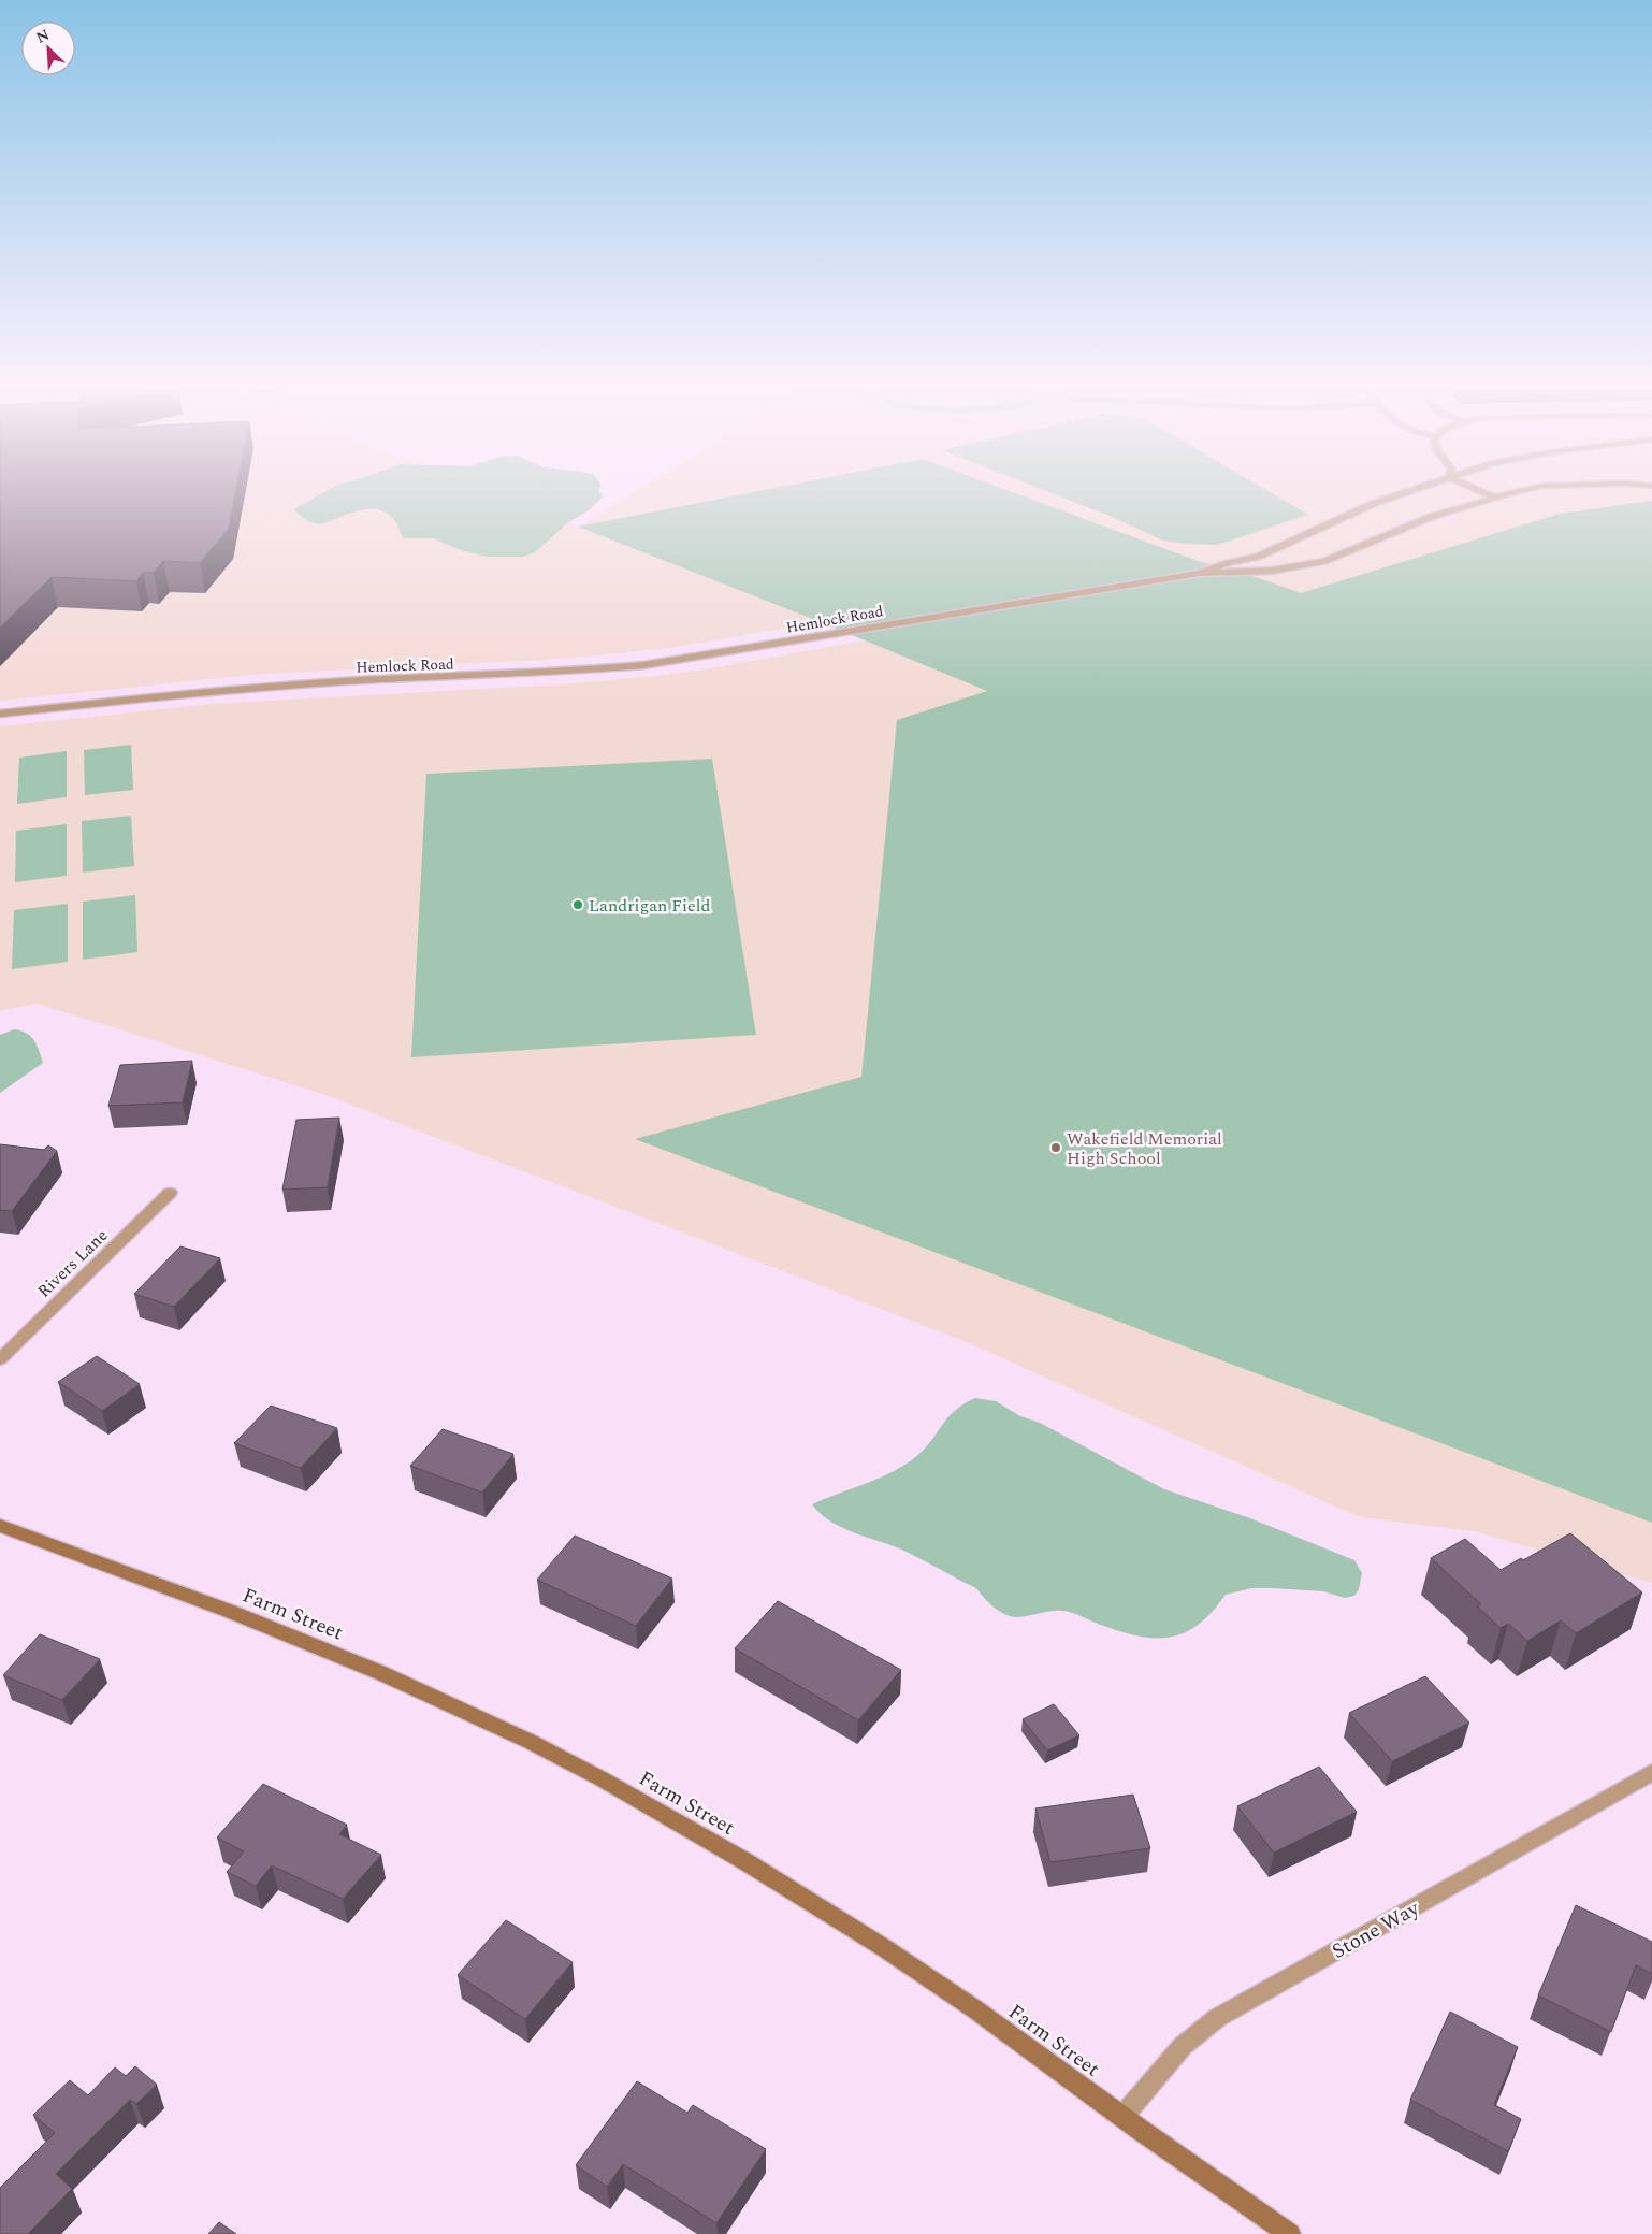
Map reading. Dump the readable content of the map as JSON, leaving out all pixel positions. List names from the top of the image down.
{
  "streets": {
    "main road": ["Farm Street"],
    "street": ["Hemlock Road", "Rivers Lane", "Stone Way"]
  },
  "crossings": [
    ["Farm Street", "Stone Way"]
  ],
  "places": ["Landrigan Field", "Wakefield Memorial High School"],
  "north": "top left"
}
